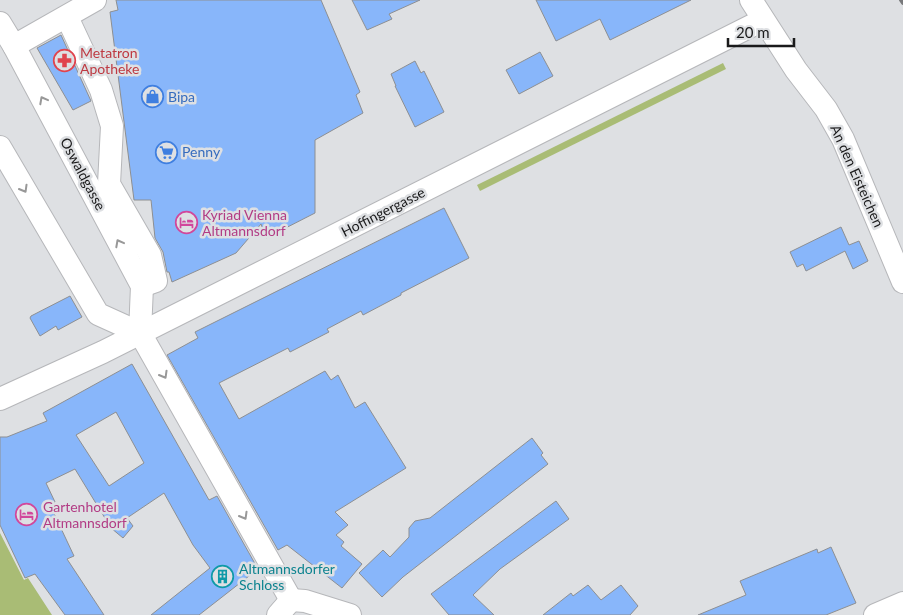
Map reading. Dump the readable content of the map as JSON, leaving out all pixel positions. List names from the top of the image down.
{
  "streets": {
    "street": ["Oswaldgasse", "An den Eisteichen", "Hoffingergasse"]
  },
  "crossings": [
    ["An den Eisteichen", "Hoffingergasse"]
  ],
  "places": {
    "pharmacy": ["Metatron Apotheke"],
    "shop": ["Bipa"],
    "supermarket": ["Penny"],
    "hotel": ["Kyriad Vienna Altmannsdorf", "Gartenhotel Altmannsdorf"],
    "building": ["Altmannsdorfer Schloss"]
  },
  "scale_bar": "20 m"
}
